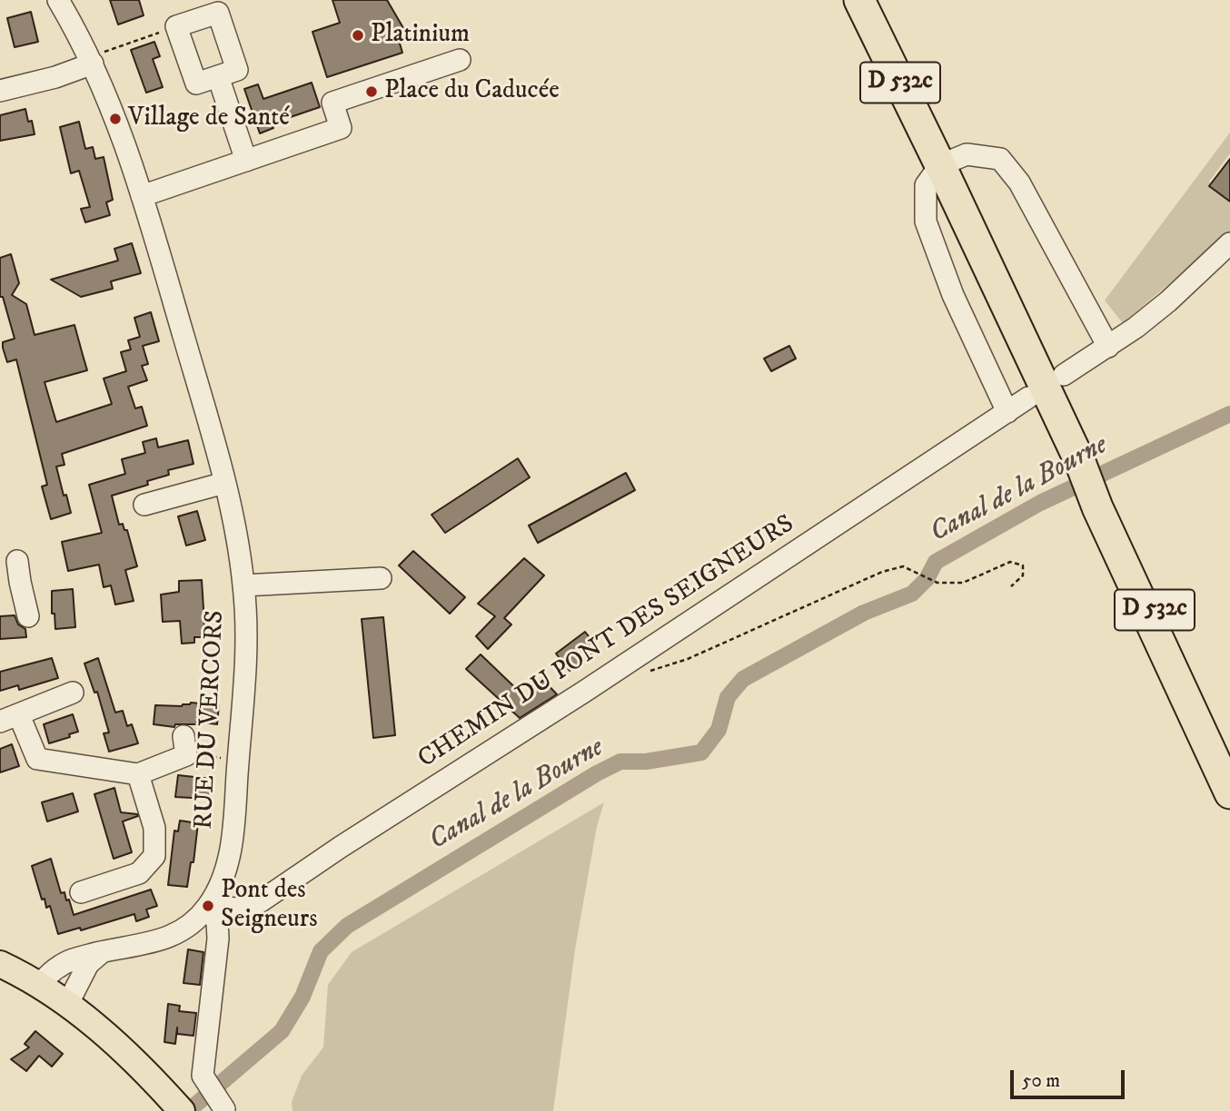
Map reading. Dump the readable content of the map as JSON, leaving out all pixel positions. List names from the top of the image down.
{
  "streets": {
    "highway": ["D 532c"],
    "street": ["CHEMIN DU PONT DES SEIGNEURS", "RUE DU VERCORS"]
  },
  "crossings": [
    ["CHEMIN DU PONT DES SEIGNEURS", "RUE DU VERCORS"]
  ],
  "water": ["Canal de la Bourne"],
  "places": [
    "Platinium",
    "Place du Caducée",
    "Village de Santé",
    "Pont des Seigneurs"
  ],
  "scale_bar": "50 m"
}
